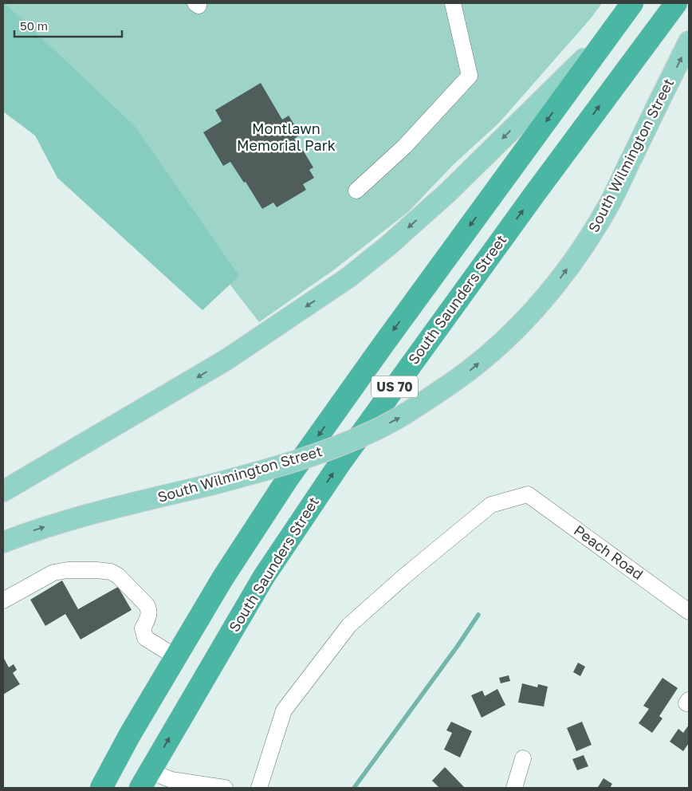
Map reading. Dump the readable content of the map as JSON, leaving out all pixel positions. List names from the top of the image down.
{
  "streets": {
    "highway": ["South Saunders Street", "US 70"],
    "main road": ["South Wilmington Street"],
    "street": ["Peach Road"]
  },
  "parks": ["Montlawn Memorial Park"],
  "scale_bar": "50 m"
}
